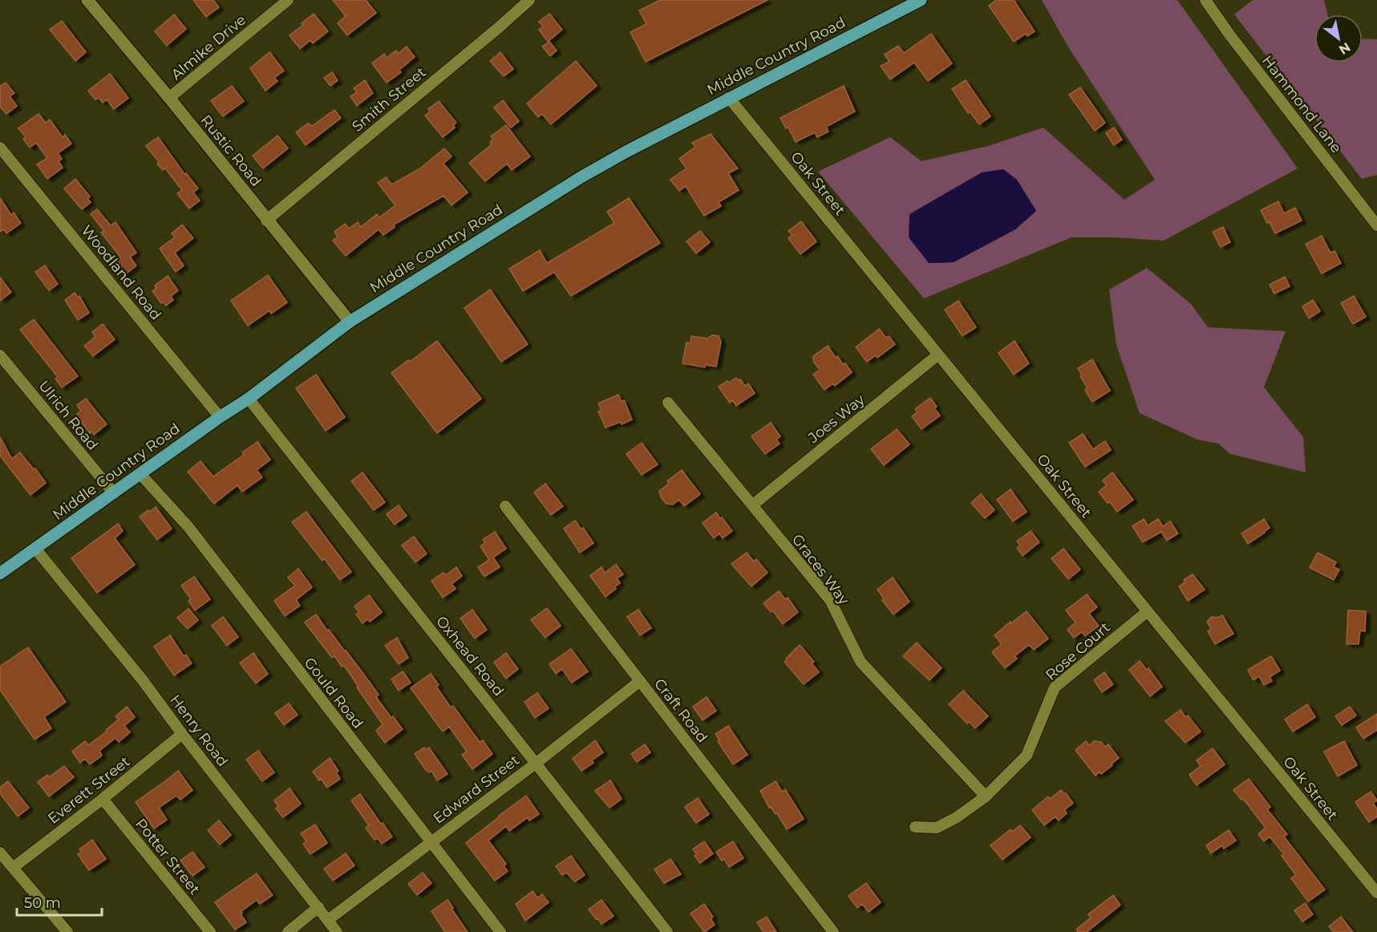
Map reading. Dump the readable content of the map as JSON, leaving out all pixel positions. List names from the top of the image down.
{
  "streets": {
    "main road": ["Middle Country Road"],
    "street": [
      "Almike Drive",
      "Smith Street",
      "Hammond Lane",
      "Rustic Road",
      "Oak Street",
      "Woodland Road",
      "Ulrich Road",
      "Joes Way",
      "Graces Way",
      "Rose Court",
      "Oxhead Road",
      "Gould Road",
      "Craft Road",
      "Henry Road",
      "Edward Street",
      "Everett Street",
      "Potter Street"
    ]
  },
  "crossings": [
    ["Almike Drive", "Rustic Road"],
    ["Middle Country Road", "Rustic Road"],
    ["Middle Country Road", "Oak Street"],
    ["Middle Country Road", "Woodland Road"],
    ["Middle Country Road", "Ulrich Road"],
    ["Middle Country Road", "Oxhead Road"],
    ["Middle Country Road", "Gould Road"],
    ["Middle Country Road", "Henry Road"],
    ["Smith Street", "Rustic Road"],
    ["Oak Street", "Joes Way"],
    ["Oak Street", "Rose Court"],
    ["Joes Way", "Graces Way"],
    ["Graces Way", "Rose Court"],
    ["Oxhead Road", "Edward Street"],
    ["Gould Road", "Edward Street"],
    ["Craft Road", "Edward Street"],
    ["Henry Road", "Edward Street"],
    ["Henry Road", "Everett Street"],
    ["Everett Street", "Potter Street"]
  ],
  "scale_bar": "50 m",
  "north": "bottom right"
}
